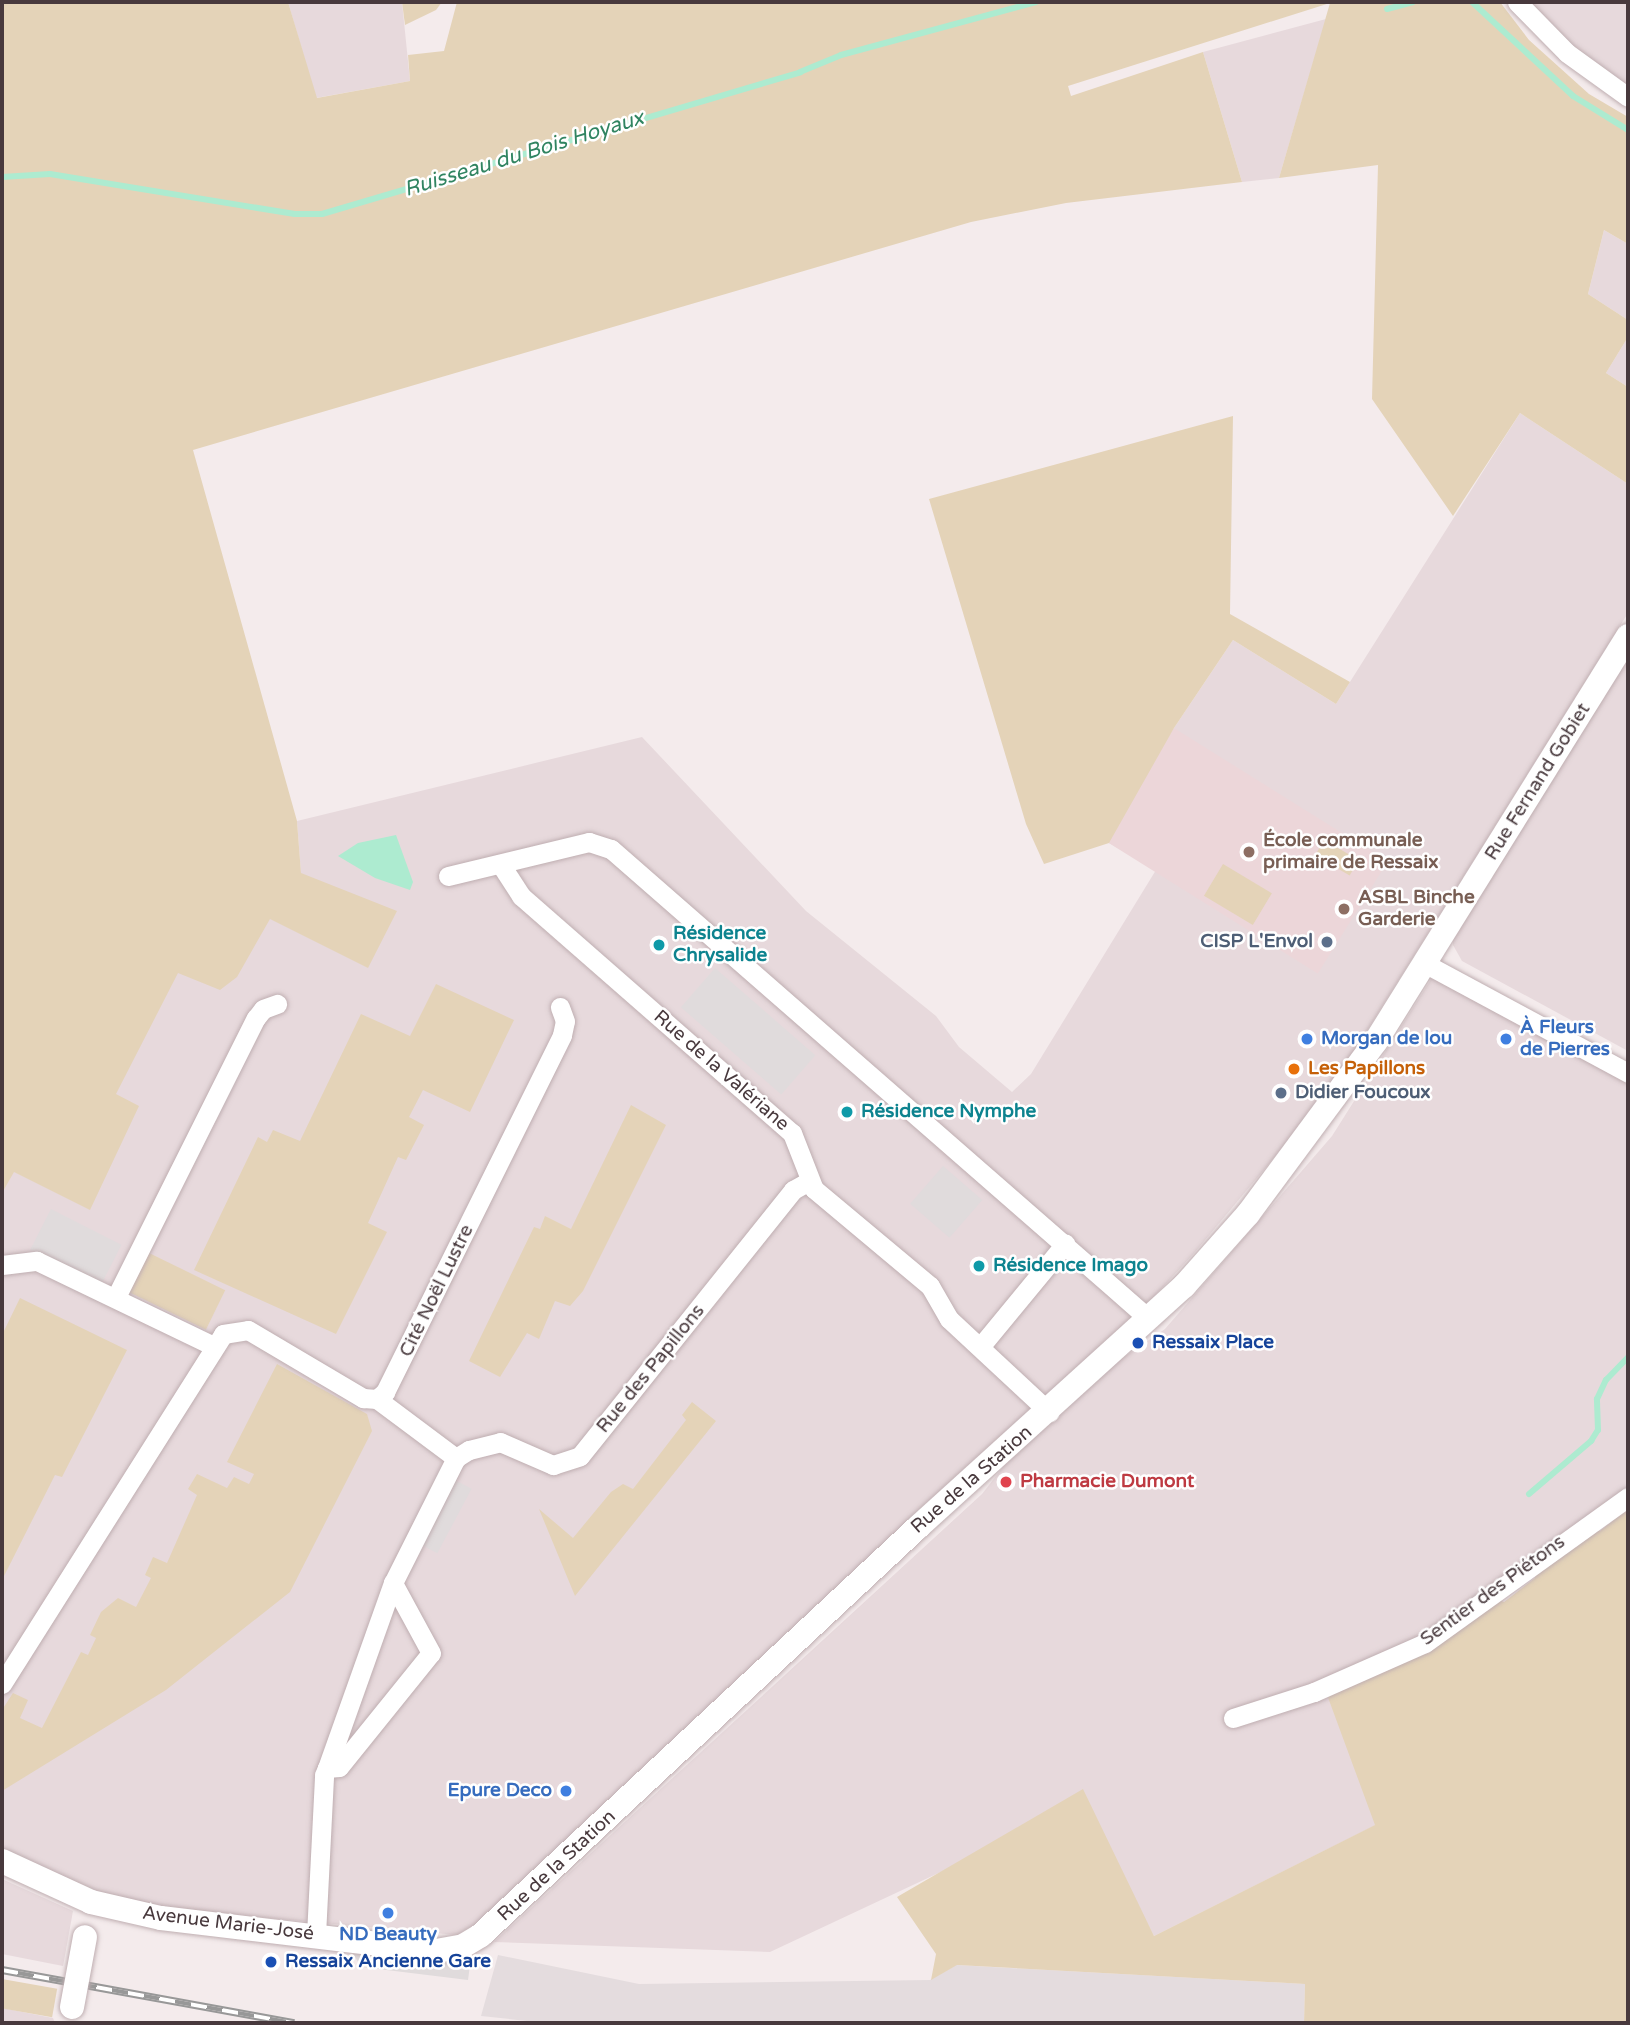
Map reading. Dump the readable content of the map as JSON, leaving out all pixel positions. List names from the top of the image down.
{
  "streets": {
    "street": [
      "Rue Fernand Gobiet",
      "Rue de la Valériane",
      "Cité Noël Lustre",
      "Rue des Papillons",
      "Rue de la Station",
      "Sentier des Piétons",
      "Avenue Marie-José"
    ]
  },
  "crossings": [
    ["Rue Fernand Gobiet", "Rue de la Station"],
    ["Rue de la Valériane", "Rue des Papillons"],
    ["Rue de la Valériane", "Rue de la Station"],
    ["Rue de la Station", "Avenue Marie-José"]
  ],
  "water": ["Ruisseau du Bois Hoyaux"],
  "places": [
    "École communale primaire de Ressaix",
    "ASBL Binche Garderie",
    "CISP L'Envol",
    "Résidence Chrysalide",
    "Morgan de lou",
    "À Fleurs de Pierres",
    "Les Papillons",
    "Didier Foucoux",
    "Résidence Nymphe",
    "Résidence Imago",
    "Ressaix Place",
    "Pharmacie Dumont",
    "Epure Deco",
    "ND Beauty",
    "Ressaix Ancienne Gare"
  ]
}
